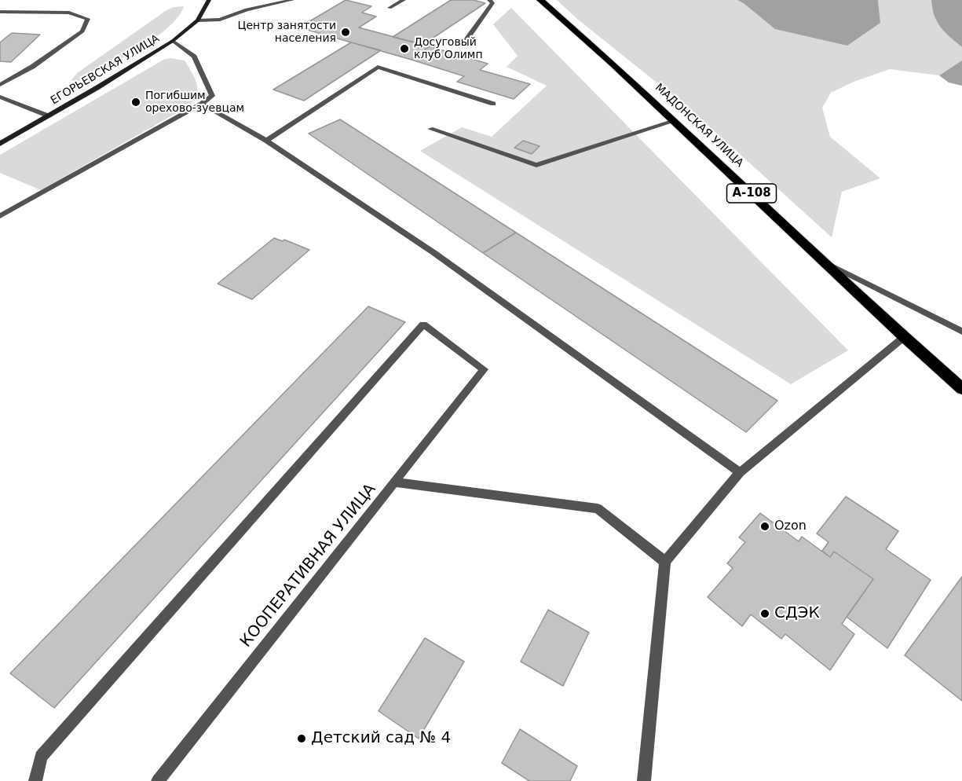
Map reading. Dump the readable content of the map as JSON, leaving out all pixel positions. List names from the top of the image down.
{
  "streets": {
    "highway": ["МАДОНСКАЯ УЛИЦА", "А-108"],
    "main road": ["ЕГОРЬЕВСКАЯ УЛИЦА"],
    "lane": ["КООПЕРАТИВНАЯ УЛИЦА"]
  },
  "places": [
    "Центр занятости населения",
    "Досуговый клуб Олимп",
    "Погибшим орехово-зуевцам",
    "Ozon",
    "СДЭК",
    "Детский сад № 4"
  ]
}
